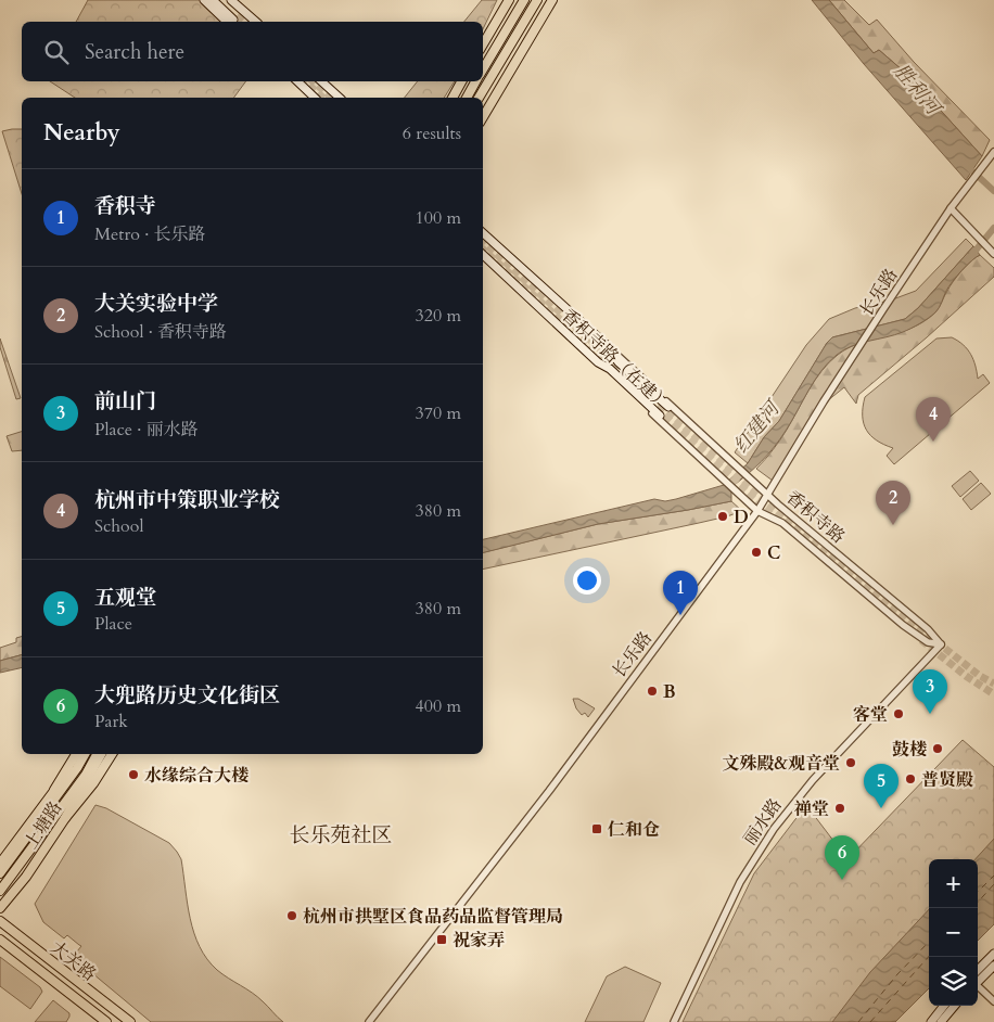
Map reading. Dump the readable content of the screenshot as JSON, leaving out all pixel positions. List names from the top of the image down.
{
  "streets": {
    "main road": [
      "香积寺路（在建）",
      "香积寺路",
      "上塘路",
      "大关路"
    ],
    "street": ["长乐路", "丽水路"]
  },
  "crossings": [
    ["长乐路", "香积寺路"],
    ["香积寺路（在建）", "香积寺路"],
    ["香积寺路", "丽水路"]
  ],
  "districts": ["长乐苑社区"],
  "water": ["胜利河", "红建河"],
  "places": {
    "other": [
      "D",
      "C",
      "B",
      "客堂",
      "鼓楼",
      "文殊殿&观音堂",
      "水缘综合大楼",
      "普贤殿",
      "禅堂",
      "杭州市拱墅区食品药品监督管理局"
    ],
    "transit": ["仁和仓", "祝家弄"]
  },
  "page": {
    "search": "Search here",
    "heading": ["Nearby", "6 results"],
    "list": [
      {
        "mark": "1",
        "name": "香积寺",
        "note": "Metro · 长乐路",
        "value": "100 m"
      },
      {
        "mark": "2",
        "name": "大关实验中学",
        "note": "School · 香积寺路",
        "value": "320 m"
      },
      {
        "mark": "3",
        "name": "前山门",
        "note": "Place · 丽水路",
        "value": "370 m"
      },
      {
        "mark": "4",
        "name": "杭州市中策职业学校",
        "note": "School",
        "value": "380 m"
      },
      {
        "mark": "5",
        "name": "五观堂",
        "note": "Place",
        "value": "380 m"
      },
      {
        "mark": "6",
        "name": "大兜路历史文化街区",
        "note": "Park",
        "value": "400 m"
      }
    ],
    "pins": [
      "4",
      "2",
      "1",
      "3",
      "5",
      "6"
    ],
    "map_buttons": ["+", "−"]
  }
}
